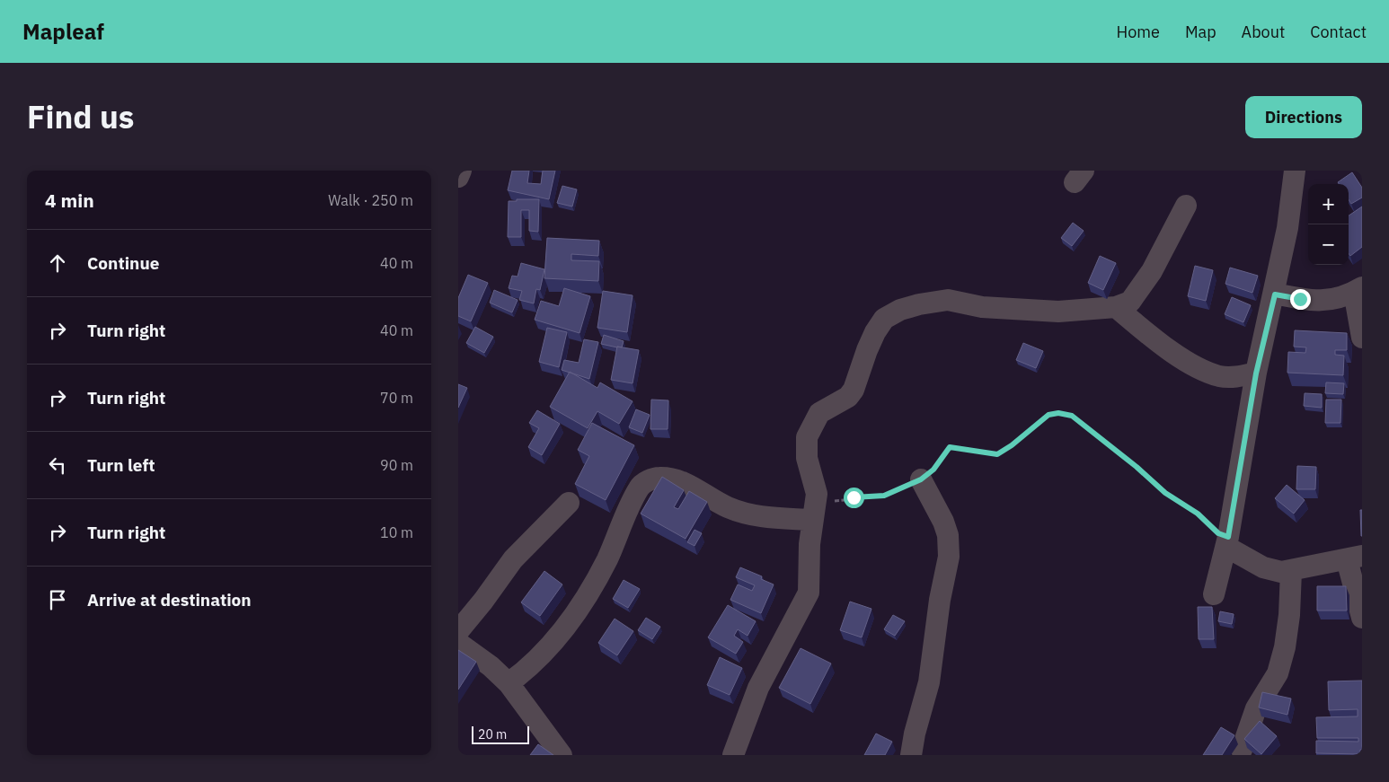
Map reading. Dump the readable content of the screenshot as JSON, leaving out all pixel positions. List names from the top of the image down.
{
  "scale_bar": "20 m",
  "page": {
    "header": "Mapleaf",
    "nav": [
      "Home",
      "Map",
      "About",
      "Contact"
    ],
    "title": "Find us",
    "buttons": "Directions",
    "heading": ["4 min", "Walk · 250 m"],
    "map_buttons": ["+", "−"],
    "list": [
      ["Continue", "40 m"],
      ["Turn right", "40 m"],
      ["Turn right", "70 m"],
      ["Turn left", "90 m"],
      ["Turn right", "10 m"],
      "Arrive at destination"
    ],
    "scale": "20 m"
  }
}
